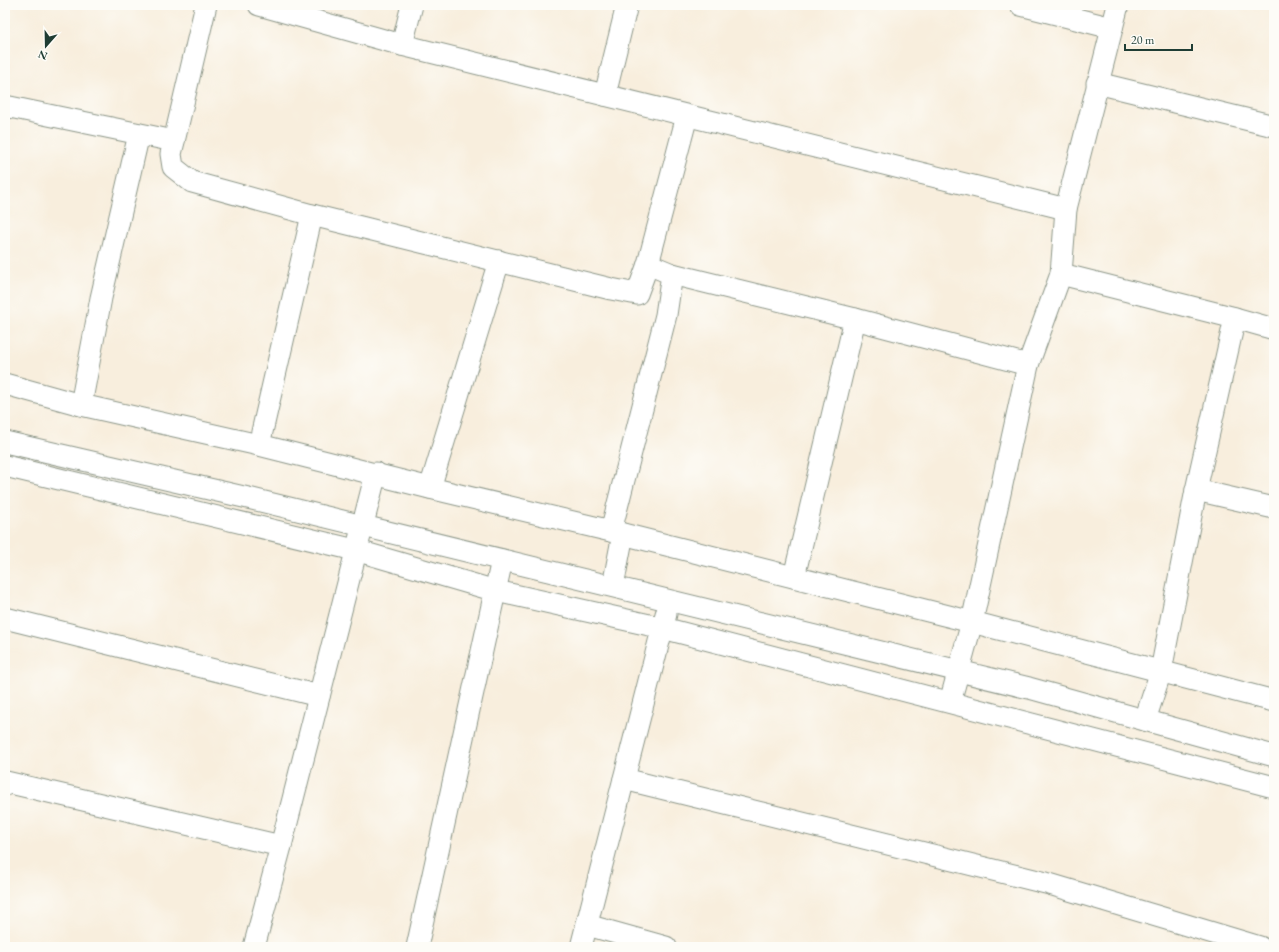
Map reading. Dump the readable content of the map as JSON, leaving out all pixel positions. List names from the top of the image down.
{
  "scale_bar": "20 m",
  "north": "bottom"
}
